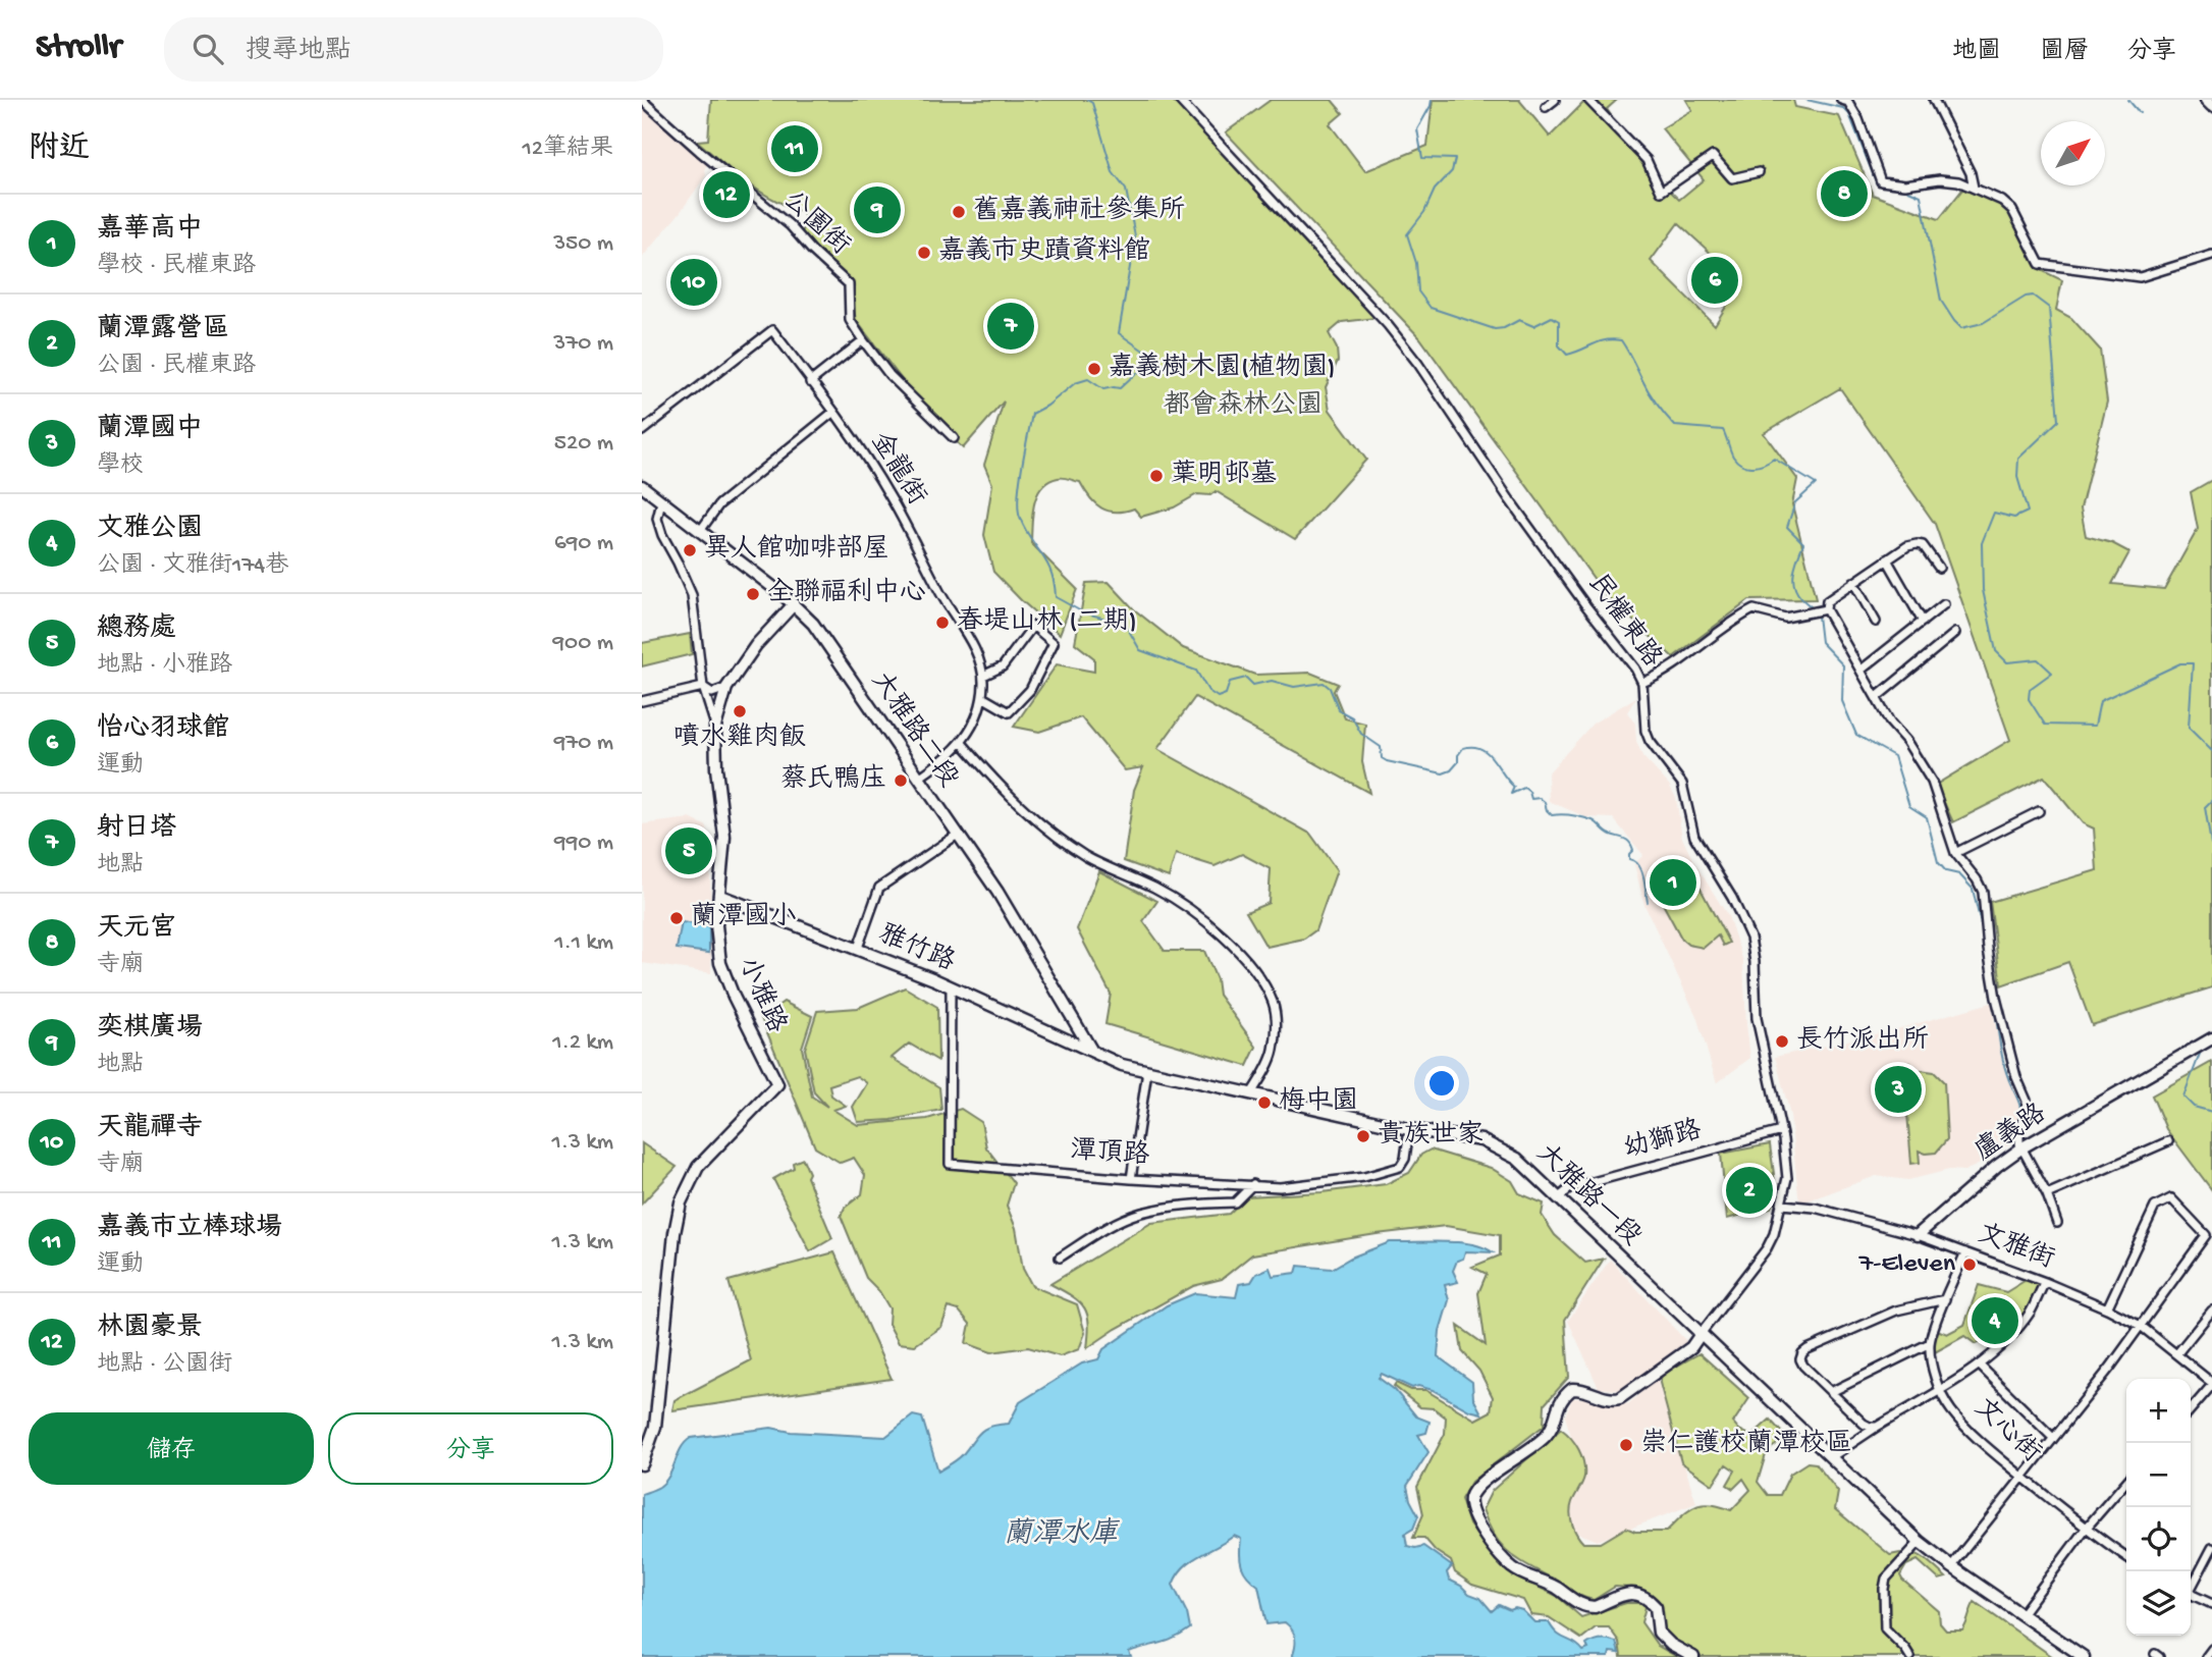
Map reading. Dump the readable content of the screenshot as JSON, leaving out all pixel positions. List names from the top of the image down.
{
  "streets": {
    "street": [
      "公園街",
      "金龍街",
      "民權東路",
      "大雅路二段",
      "雅竹路",
      "小雅路",
      "盧義路",
      "幼獅路",
      "潭頂路",
      "大雅路一段",
      "文雅街",
      "文心街"
    ]
  },
  "crossings": [
    ["金龍街", "大雅路二段"],
    ["民權東路", "幼獅路"],
    ["民權東路", "大雅路一段"],
    ["民權東路", "文雅街"],
    ["大雅路二段", "雅竹路"],
    ["大雅路二段", "小雅路"],
    ["大雅路二段", "大雅路一段"],
    ["雅竹路", "小雅路"],
    ["雅竹路", "潭頂路"],
    ["雅竹路", "大雅路一段"],
    ["盧義路", "文雅街"],
    ["幼獅路", "大雅路一段"],
    ["潭頂路", "大雅路一段"]
  ],
  "water": ["蘭潭水庫"],
  "parks": ["都會森林公園"],
  "places": [
    "舊嘉義神社參集所",
    "嘉義市史蹟資料館",
    "嘉義樹木園(植物園)",
    "葉明邨墓",
    "異人館咖啡部屋",
    "全聯福利中心",
    "春堤山林 (二期)",
    "噴水雞肉飯",
    "蔡氏鴨庒",
    "蘭潭國小",
    "長竹派出所",
    "梅中園",
    "貴族世家",
    "7-Eleven",
    "崇仁護校蘭潭校區"
  ],
  "north": "top right",
  "page": {
    "header": "Strollr",
    "search": "搜尋地點",
    "nav": ["地圖", "圖層", "分享"],
    "heading": ["附近", "12筆結果"],
    "pins": [
      "11",
      "8",
      "12",
      "9",
      "6",
      "10",
      "7",
      "5",
      "1",
      "3",
      "2",
      "4"
    ],
    "list": [
      {
        "mark": "1",
        "name": "嘉華高中",
        "note": "學校 · 民權東路",
        "value": "350 m"
      },
      {
        "mark": "2",
        "name": "蘭潭露營區",
        "note": "公園 · 民權東路",
        "value": "370 m"
      },
      {
        "mark": "3",
        "name": "蘭潭國中",
        "note": "學校",
        "value": "520 m"
      },
      {
        "mark": "4",
        "name": "文雅公園",
        "note": "公園 · 文雅街174巷",
        "value": "690 m"
      },
      {
        "mark": "5",
        "name": "總務處",
        "note": "地點 · 小雅路",
        "value": "900 m"
      },
      {
        "mark": "6",
        "name": "怡心羽球館",
        "note": "運動",
        "value": "970 m"
      },
      {
        "mark": "7",
        "name": "射日塔",
        "note": "地點",
        "value": "990 m"
      },
      {
        "mark": "8",
        "name": "天元宮",
        "note": "寺廟",
        "value": "1.1 km"
      },
      {
        "mark": "9",
        "name": "奕棋廣場",
        "note": "地點",
        "value": "1.2 km"
      },
      {
        "mark": "10",
        "name": "天龍禪寺",
        "note": "寺廟",
        "value": "1.3 km"
      },
      {
        "mark": "11",
        "name": "嘉義市立棒球場",
        "note": "運動",
        "value": "1.3 km"
      },
      {
        "mark": "12",
        "name": "林園豪景",
        "note": "地點 · 公園街",
        "value": "1.3 km"
      }
    ],
    "map_buttons": ["+", "−"],
    "buttons": ["儲存", "分享"]
  }
}
